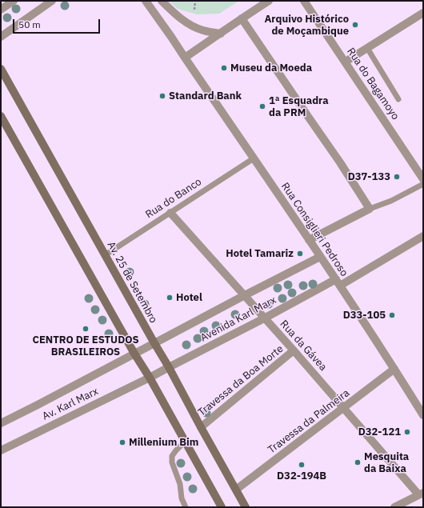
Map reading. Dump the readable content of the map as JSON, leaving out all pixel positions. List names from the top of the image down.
{
  "streets": {
    "main road": ["Av. 25 de Setembro"],
    "street": [
      "Rua do Bagamoyo",
      "Rua Consiglieri Pedroso",
      "Avenida Karl Marx",
      "Rua da Gávea",
      "Travessa da Boa Morte",
      "Av. Karl Marx",
      "Travessa da Palmeira"
    ],
    "lane": ["Rua do Banco"]
  },
  "crossings": [
    ["Rua do Banco", "Rua Consiglieri Pedroso"],
    ["Rua do Banco", "Av. 25 de Setembro"],
    ["Rua do Banco", "Rua da Gávea"],
    ["Rua Consiglieri Pedroso", "Avenida Karl Marx"],
    ["Rua Consiglieri Pedroso", "Travessa da Palmeira"],
    ["Av. 25 de Setembro", "Avenida Karl Marx"],
    ["Av. 25 de Setembro", "Travessa da Boa Morte"],
    ["Av. 25 de Setembro", "Travessa da Palmeira"],
    ["Avenida Karl Marx", "Rua da Gávea"],
    ["Avenida Karl Marx", "Av. Karl Marx"],
    ["Rua da Gávea", "Travessa da Boa Morte"],
    ["Rua da Gávea", "Travessa da Palmeira"]
  ],
  "places": [
    "Arquivo Histórico de Moçambique",
    "Museu da Moeda",
    "Standard Bank",
    "1ª Esquadra da PRM",
    "D37-133",
    "Hotel Tamariz",
    "Hotel",
    "D33-105",
    "CENTRO DE ESTUDOS BRASILEIROS",
    "D32-121",
    "Millenium Bim",
    "Mesquita da Baixa",
    "D32-194B"
  ],
  "scale_bar": "50 m"
}
